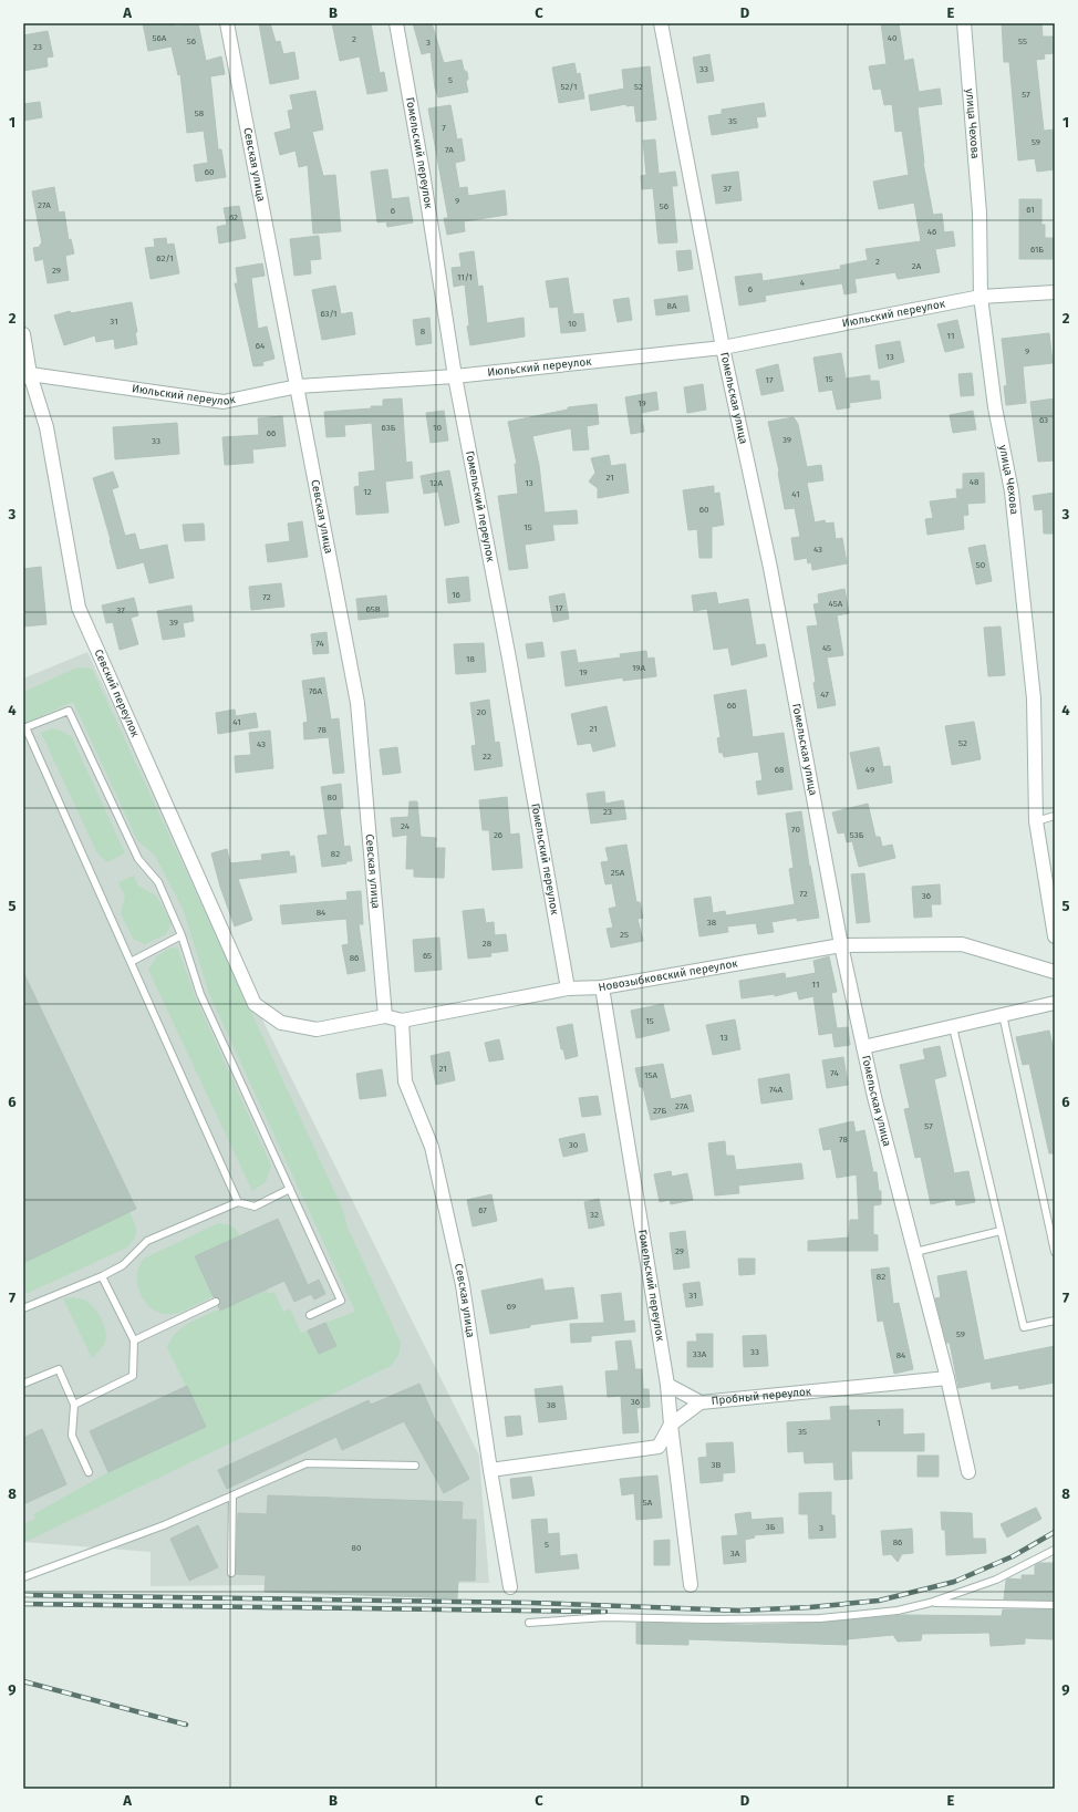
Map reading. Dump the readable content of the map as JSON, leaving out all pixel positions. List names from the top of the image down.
{
  "streets": {
    "street": [
      "улица Чехова",
      "Гомельский переулок",
      "Севская улица",
      "Июльский переулок",
      "Гомельская улица",
      "Севский переулок",
      "Новозыбковский переулок",
      "Пробный переулок"
    ]
  },
  "crossings": [
    ["улица Чехова", "Июльский переулок"],
    ["Гомельский переулок", "Июльский переулок"],
    ["Гомельский переулок", "Новозыбковский переулок"],
    ["Гомельский переулок", "Пробный переулок"],
    ["Севская улица", "Июльский переулок"],
    ["Севская улица", "Новозыбковский переулок"],
    ["Севская улица", "Пробный переулок"],
    ["Июльский переулок", "Гомельская улица"],
    ["Июльский переулок", "Севский переулок"],
    ["Гомельская улица", "Новозыбковский переулок"],
    ["Гомельская улица", "Пробный переулок"],
    ["Севский переулок", "Новозыбковский переулок"]
  ],
  "house_numbers": [
    "56А",
    "40",
    "2",
    "56",
    "55",
    "3",
    "23",
    "33",
    "5",
    "52/1",
    "52",
    "57",
    "58",
    "35",
    "7",
    "59",
    "7А",
    "60",
    "37",
    "9",
    "27А",
    "56",
    "61",
    "6",
    "62",
    "46",
    "61Б",
    "62/1",
    "2",
    "2А",
    "29",
    "11/1",
    "4",
    "6",
    "8А",
    "63/1",
    "31",
    "10",
    "8",
    "11",
    "64",
    "9",
    "13",
    "15",
    "17",
    "19",
    "63",
    "63Б",
    "10",
    "66",
    "39",
    "33",
    "21",
    "48",
    "12А",
    "13",
    "12",
    "41",
    "60",
    "15",
    "43",
    "50",
    "16",
    "72",
    "45А",
    "17",
    "65В",
    "37",
    "39",
    "74",
    "45",
    "18",
    "19А",
    "19",
    "76А",
    "47",
    "66",
    "20",
    "41",
    "21",
    "78",
    "52",
    "43",
    "22",
    "68",
    "49",
    "80",
    "23",
    "24",
    "70",
    "26",
    "53Б",
    "82",
    "25А",
    "72",
    "36",
    "84",
    "38",
    "25",
    "28",
    "65",
    "86",
    "11",
    "15",
    "13",
    "21",
    "74",
    "15А",
    "74А",
    "27А",
    "27Б",
    "57",
    "78",
    "30",
    "67",
    "32",
    "29",
    "82",
    "31",
    "69",
    "59",
    "33",
    "33А",
    "84",
    "36",
    "38",
    "1",
    "35",
    "3В",
    "5А",
    "3Б",
    "3",
    "86",
    "5",
    "80",
    "3А"
  ],
  "grid": {
    "columns": [
      "A",
      "B",
      "C",
      "D",
      "E"
    ],
    "rows": [
      "1",
      "2",
      "3",
      "4",
      "5",
      "6",
      "7",
      "8",
      "9"
    ]
  }
}
